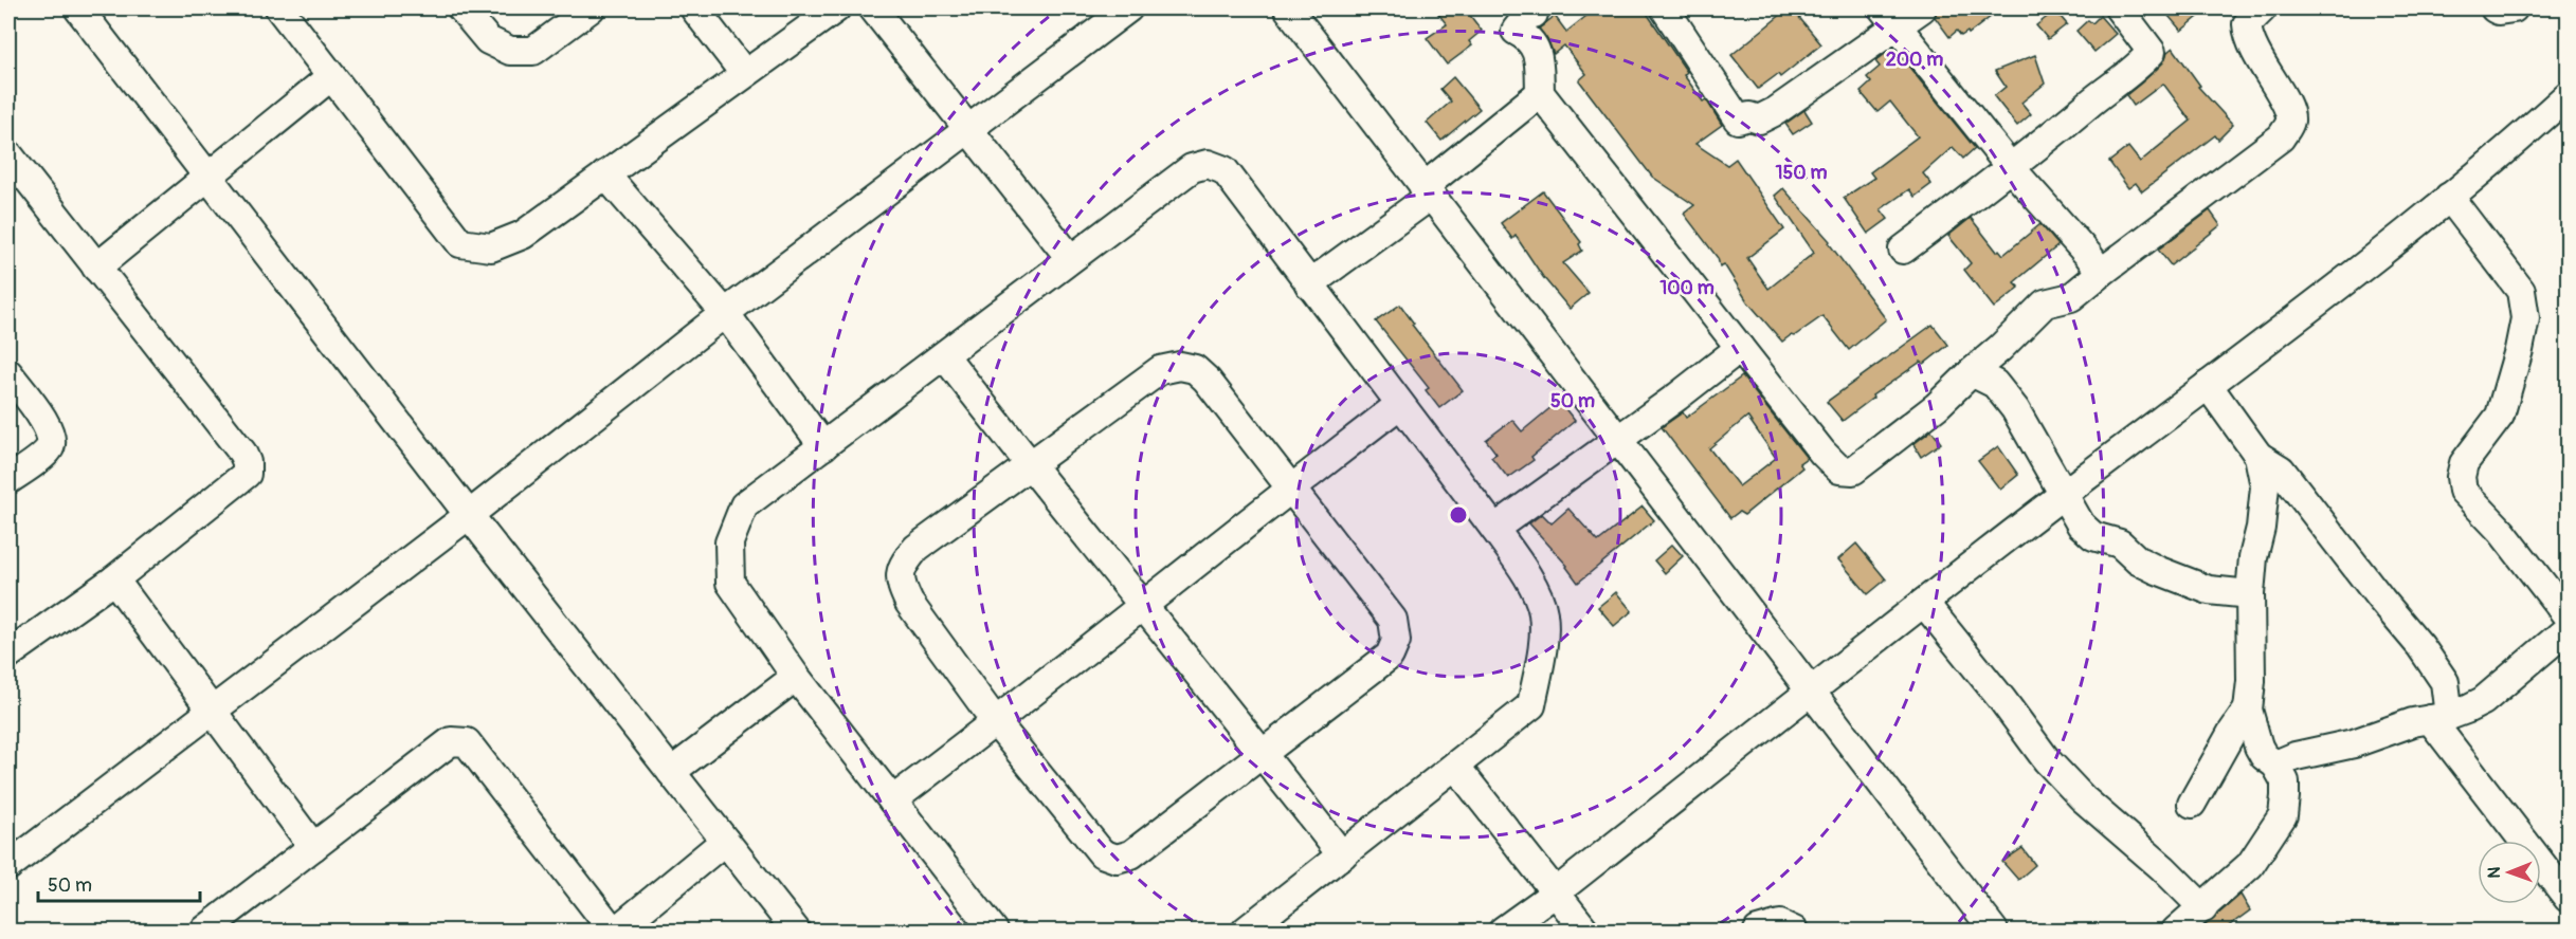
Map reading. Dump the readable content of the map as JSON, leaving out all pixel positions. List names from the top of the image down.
{
  "scale_bar": "50 m",
  "north": "left",
  "rings": [
    "200 m",
    "150 m",
    "100 m",
    "50 m"
  ]
}
